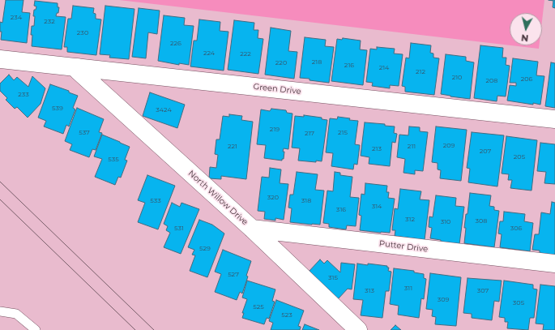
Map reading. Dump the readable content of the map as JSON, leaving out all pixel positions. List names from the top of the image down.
{
  "streets": {
    "street": ["Green Drive", "North Willow Drive", "Putter Drive"]
  },
  "crossings": [
    ["Green Drive", "North Willow Drive"],
    ["North Willow Drive", "Putter Drive"]
  ],
  "house_numbers": [
    "234",
    "232",
    "230",
    "226",
    "224",
    "222",
    "218",
    "220",
    "216",
    "214",
    "212",
    "210",
    "206",
    "208",
    "233",
    "539",
    "3424",
    "219",
    "537",
    "215",
    "217",
    "209",
    "221",
    "211",
    "213",
    "207",
    "205",
    "535",
    "320",
    "533",
    "318",
    "314",
    "316",
    "312",
    "308",
    "310",
    "531",
    "306",
    "529",
    "527",
    "315",
    "311",
    "313",
    "307",
    "309",
    "305",
    "525",
    "523"
  ],
  "north": "bottom"
}
